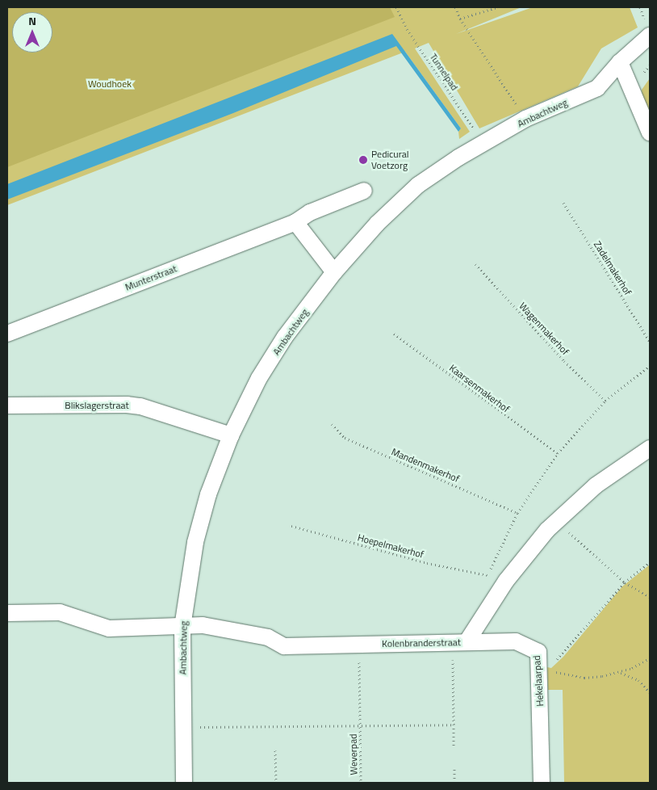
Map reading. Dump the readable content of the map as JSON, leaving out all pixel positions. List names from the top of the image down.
{
  "streets": {
    "street": [
      "Ambachtweg",
      "Munterstraat",
      "Blikslagerstraat",
      "Kolenbranderstraat",
      "Hekelaarpad"
    ],
    "path": [
      "Tunnelpad",
      "Zadelmakerhof",
      "Wagenmakerhof",
      "Kaarsenmakerhof",
      "Mandenmakerhof",
      "Hoepelmakerhof",
      "Weverpad"
    ]
  },
  "crossings": [
    ["Tunnelpad", "Ambachtweg"],
    ["Ambachtweg", "Blikslagerstraat"],
    ["Ambachtweg", "Kolenbranderstraat"],
    ["Mandenmakerhof", "Hoepelmakerhof"],
    ["Kolenbranderstraat", "Hekelaarpad"],
    ["Kolenbranderstraat", "Weverpad"]
  ],
  "parks": ["Woudhoek"],
  "places": ["Pedicural Voetzorg"],
  "north": "top"
}
